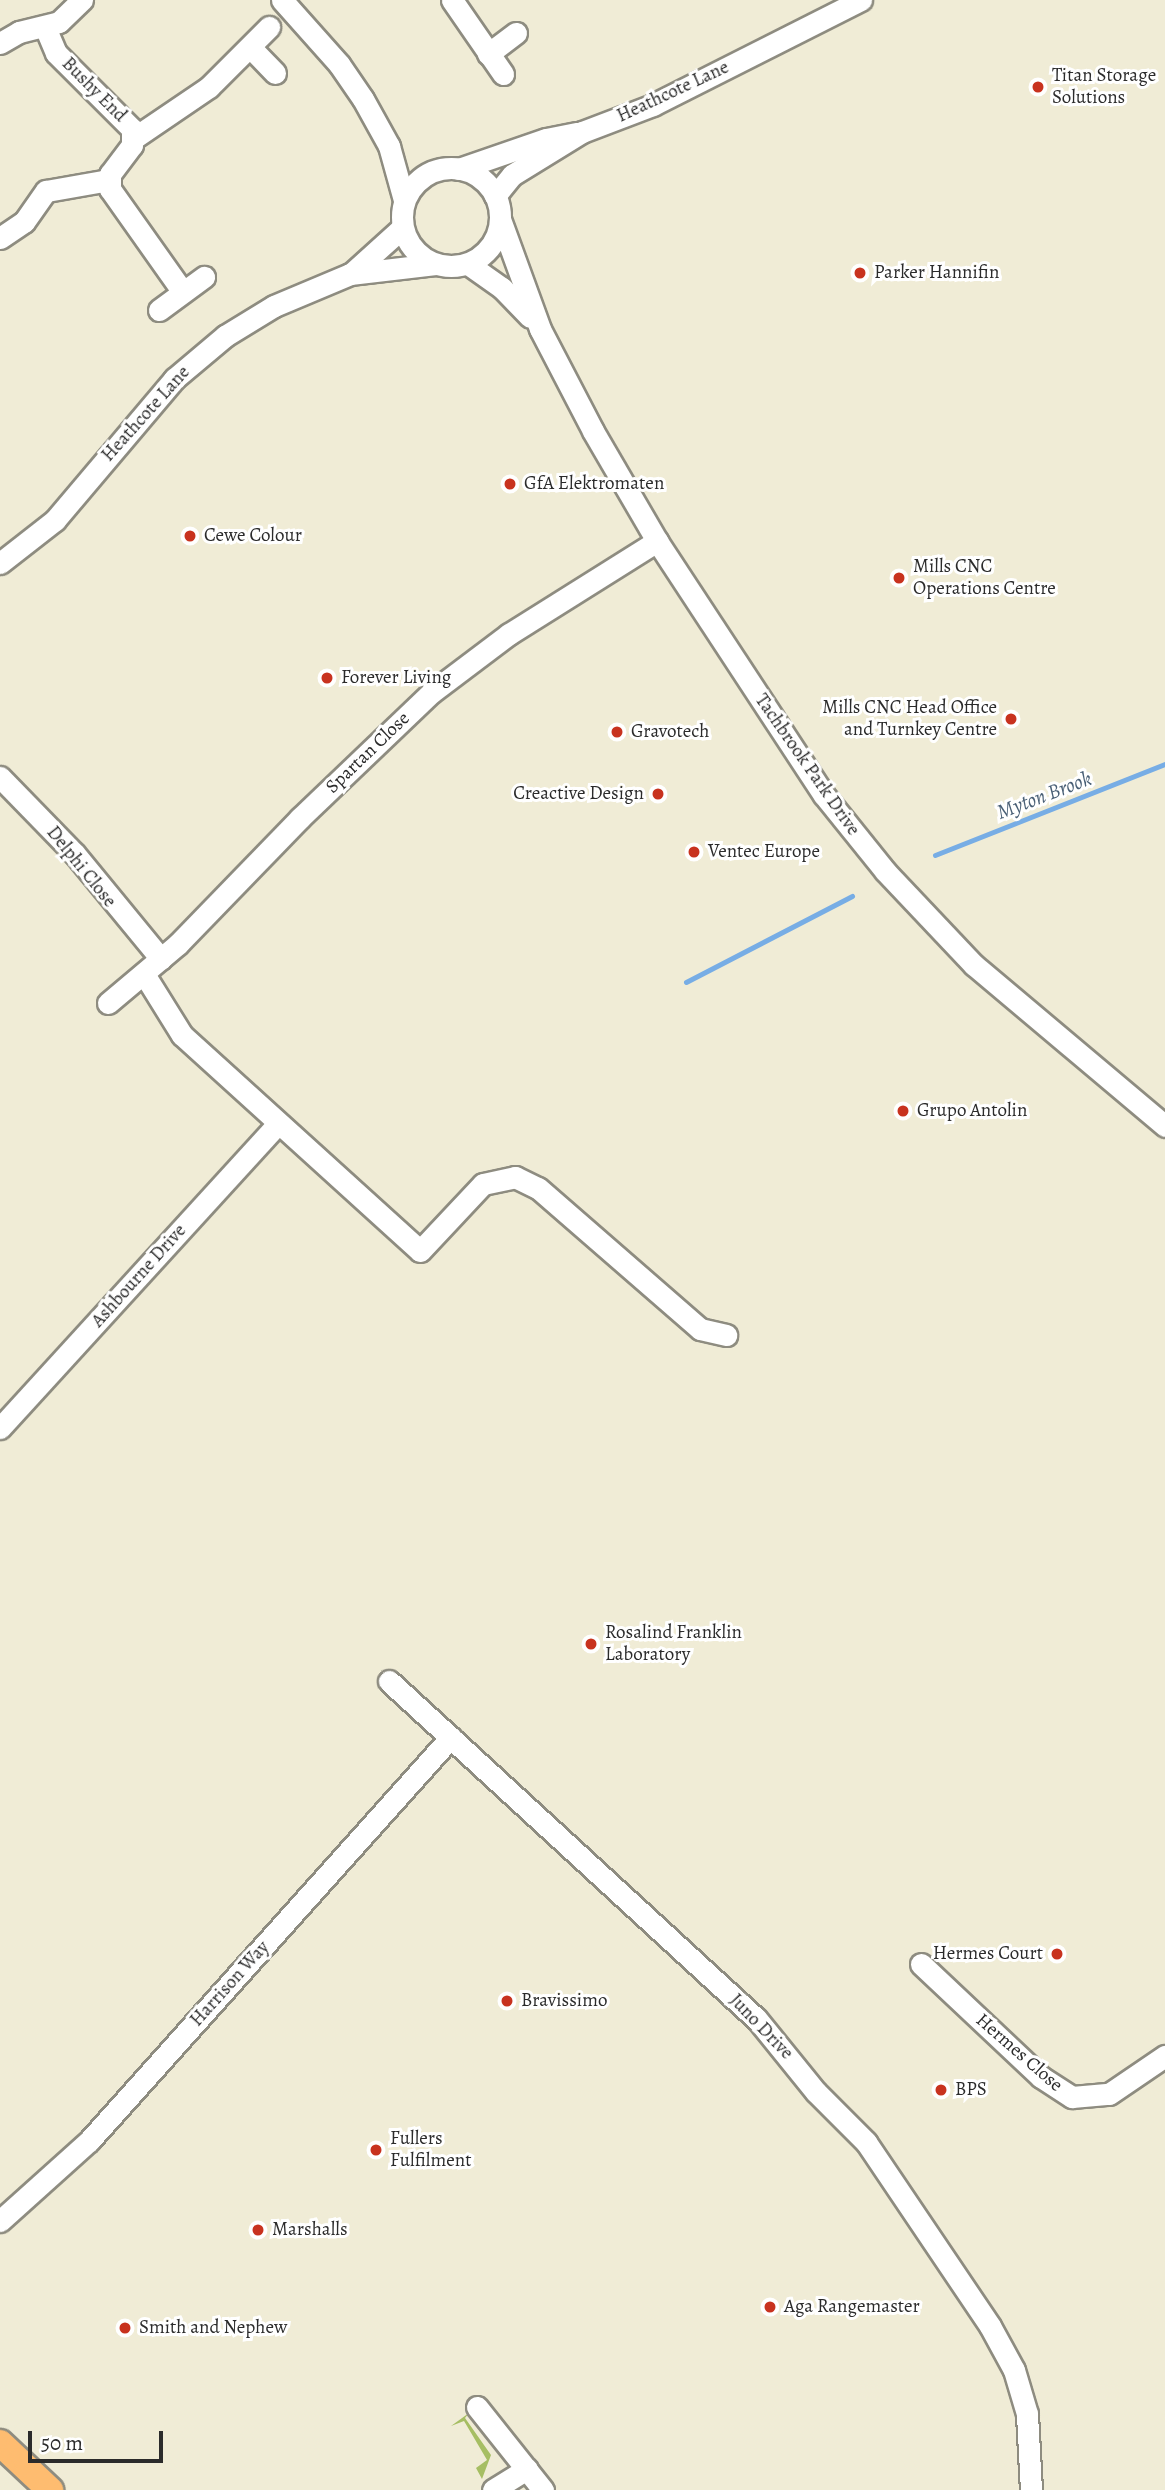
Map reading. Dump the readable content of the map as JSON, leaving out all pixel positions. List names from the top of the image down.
{
  "streets": {
    "street": [
      "Bushy End",
      "Heathcote Lane",
      "Spartan Close",
      "Tachbrook Park Drive",
      "Delphi Close",
      "Ashbourne Drive",
      "Harrison Way",
      "Juno Drive",
      "Hermes Close"
    ]
  },
  "crossings": [
    ["Heathcote Lane", "Tachbrook Park Drive"],
    ["Spartan Close", "Tachbrook Park Drive"],
    ["Spartan Close", "Delphi Close"],
    ["Harrison Way", "Juno Drive"]
  ],
  "water": ["Myton Brook"],
  "places": [
    "Titan Storage Solutions",
    "Parker Hannifin",
    "GfA Elektromaten",
    "Cewe Colour",
    "Mills CNC Operations Centre",
    "Forever Living",
    "Mills CNC Head Office and Turnkey Centre",
    "Gravotech",
    "Creactive Design",
    "Ventec Europe",
    "Grupo Antolin",
    "Rosalind Franklin Laboratory",
    "Hermes Court",
    "Bravissimo",
    "BPS",
    "Fullers Fulfilment",
    "Marshalls",
    "Aga Rangemaster",
    "Smith and Nephew"
  ],
  "scale_bar": "50 m"
}
